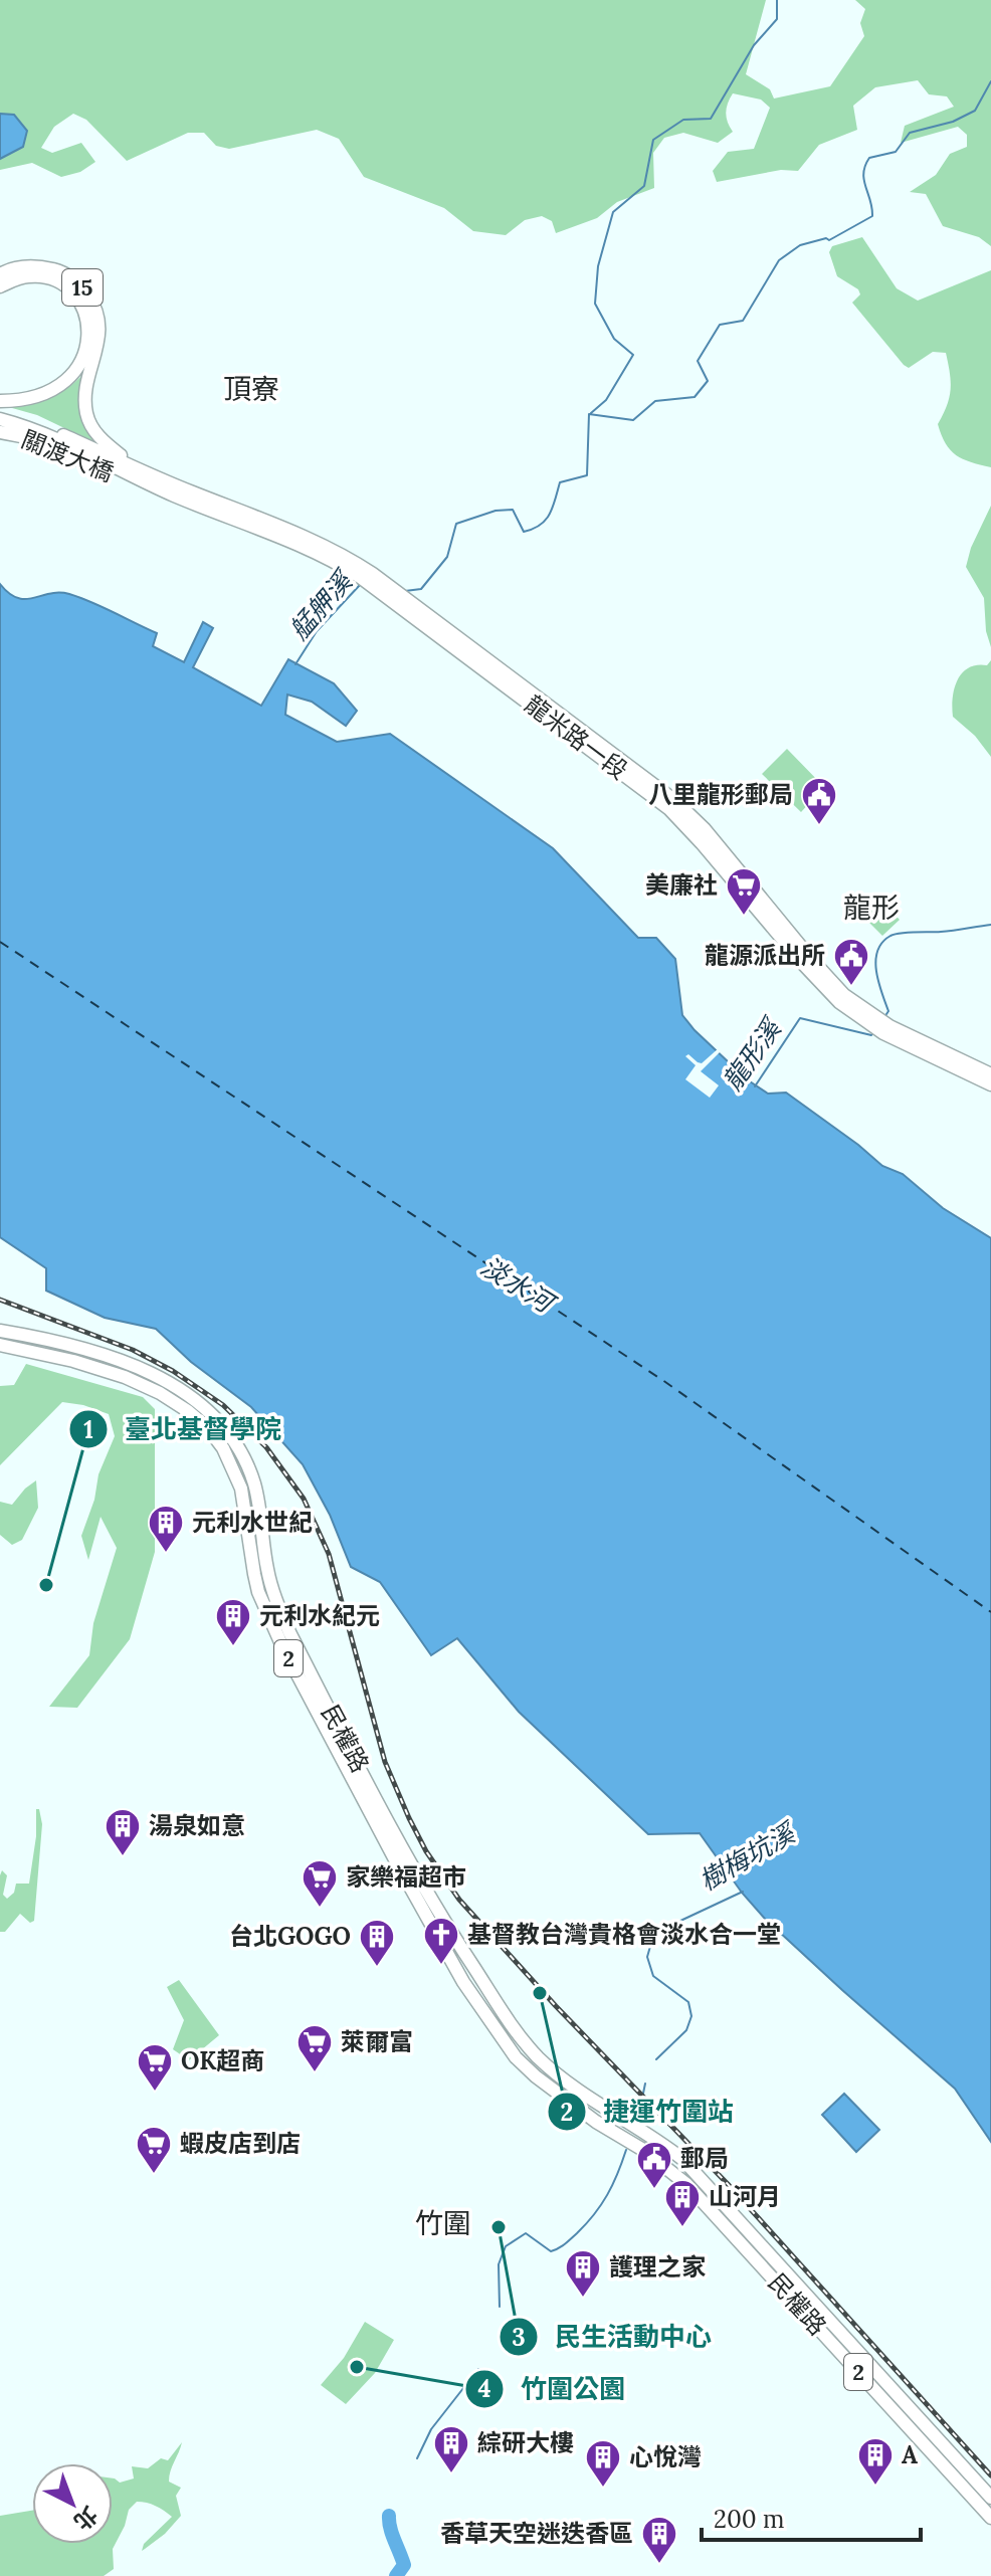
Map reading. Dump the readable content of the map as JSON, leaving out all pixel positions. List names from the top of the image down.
{
  "streets": {
    "main road": [
      "15",
      "關渡大橋",
      "龍米路一段",
      "2",
      "民權路"
    ]
  },
  "crossings": [
    ["關渡大橋", "龍米路一段"]
  ],
  "districts": ["頂寮", "龍形", "竹圍"],
  "water": [
    "艋舺溪",
    "龍形溪",
    "淡水河",
    "樹梅坑溪"
  ],
  "places": {
    "public building": ["八里龍形郵局", "龍源派出所", "郵局"],
    "supermarket": [
      "美廉社",
      "家樂福超市",
      "萊爾富",
      "OK超商",
      "蝦皮店到店"
    ],
    "building": [
      "元利水世紀",
      "元利水紀元",
      "湯泉如意",
      "台北GOGO",
      "山河月",
      "護理之家",
      "綜研大樓",
      "A",
      "心悅灣",
      "香草天空迷迭香區"
    ],
    "other": [
      "臺北基督學院",
      "捷運竹圍站",
      "民生活動中心",
      "竹圍公園"
    ],
    "church": ["基督教台灣貴格會淡水合一堂"]
  },
  "scale_bar": "200 m",
  "north": "bottom right"
}
